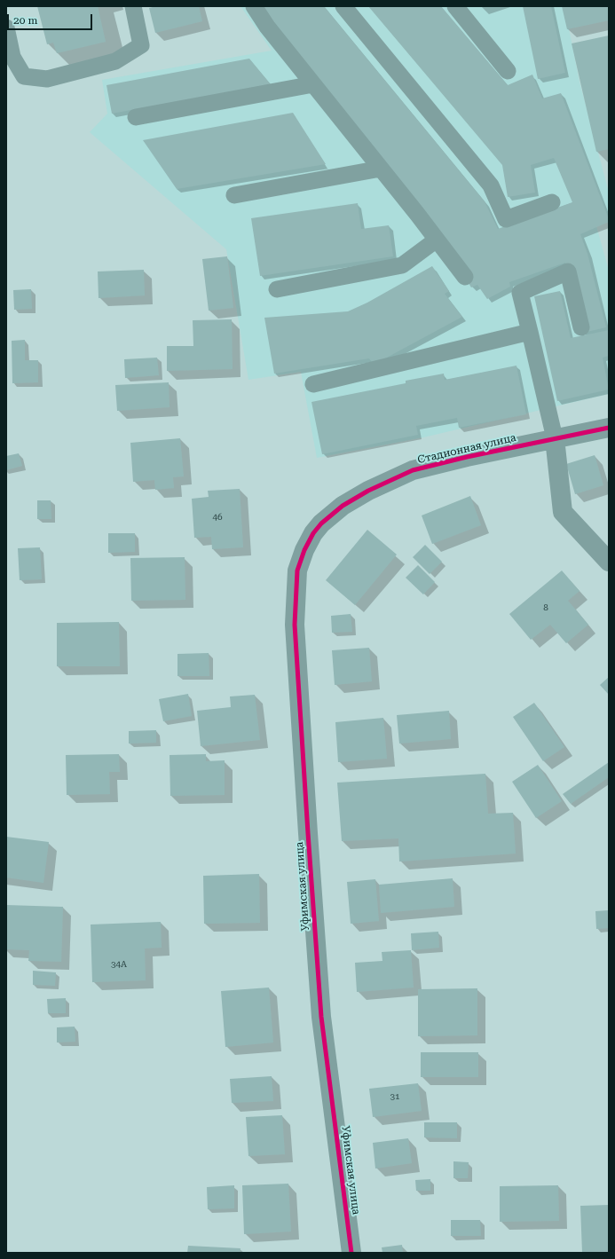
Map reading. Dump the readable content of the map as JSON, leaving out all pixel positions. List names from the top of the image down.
{
  "streets": {
    "street": ["Стадионная улица", "Уфимская улица"]
  },
  "crossings": [
    ["Стадионная улица", "Уфимская улица"]
  ],
  "house_numbers": [
    "46",
    "8",
    "34А",
    "31"
  ],
  "scale_bar": "20 m"
}
